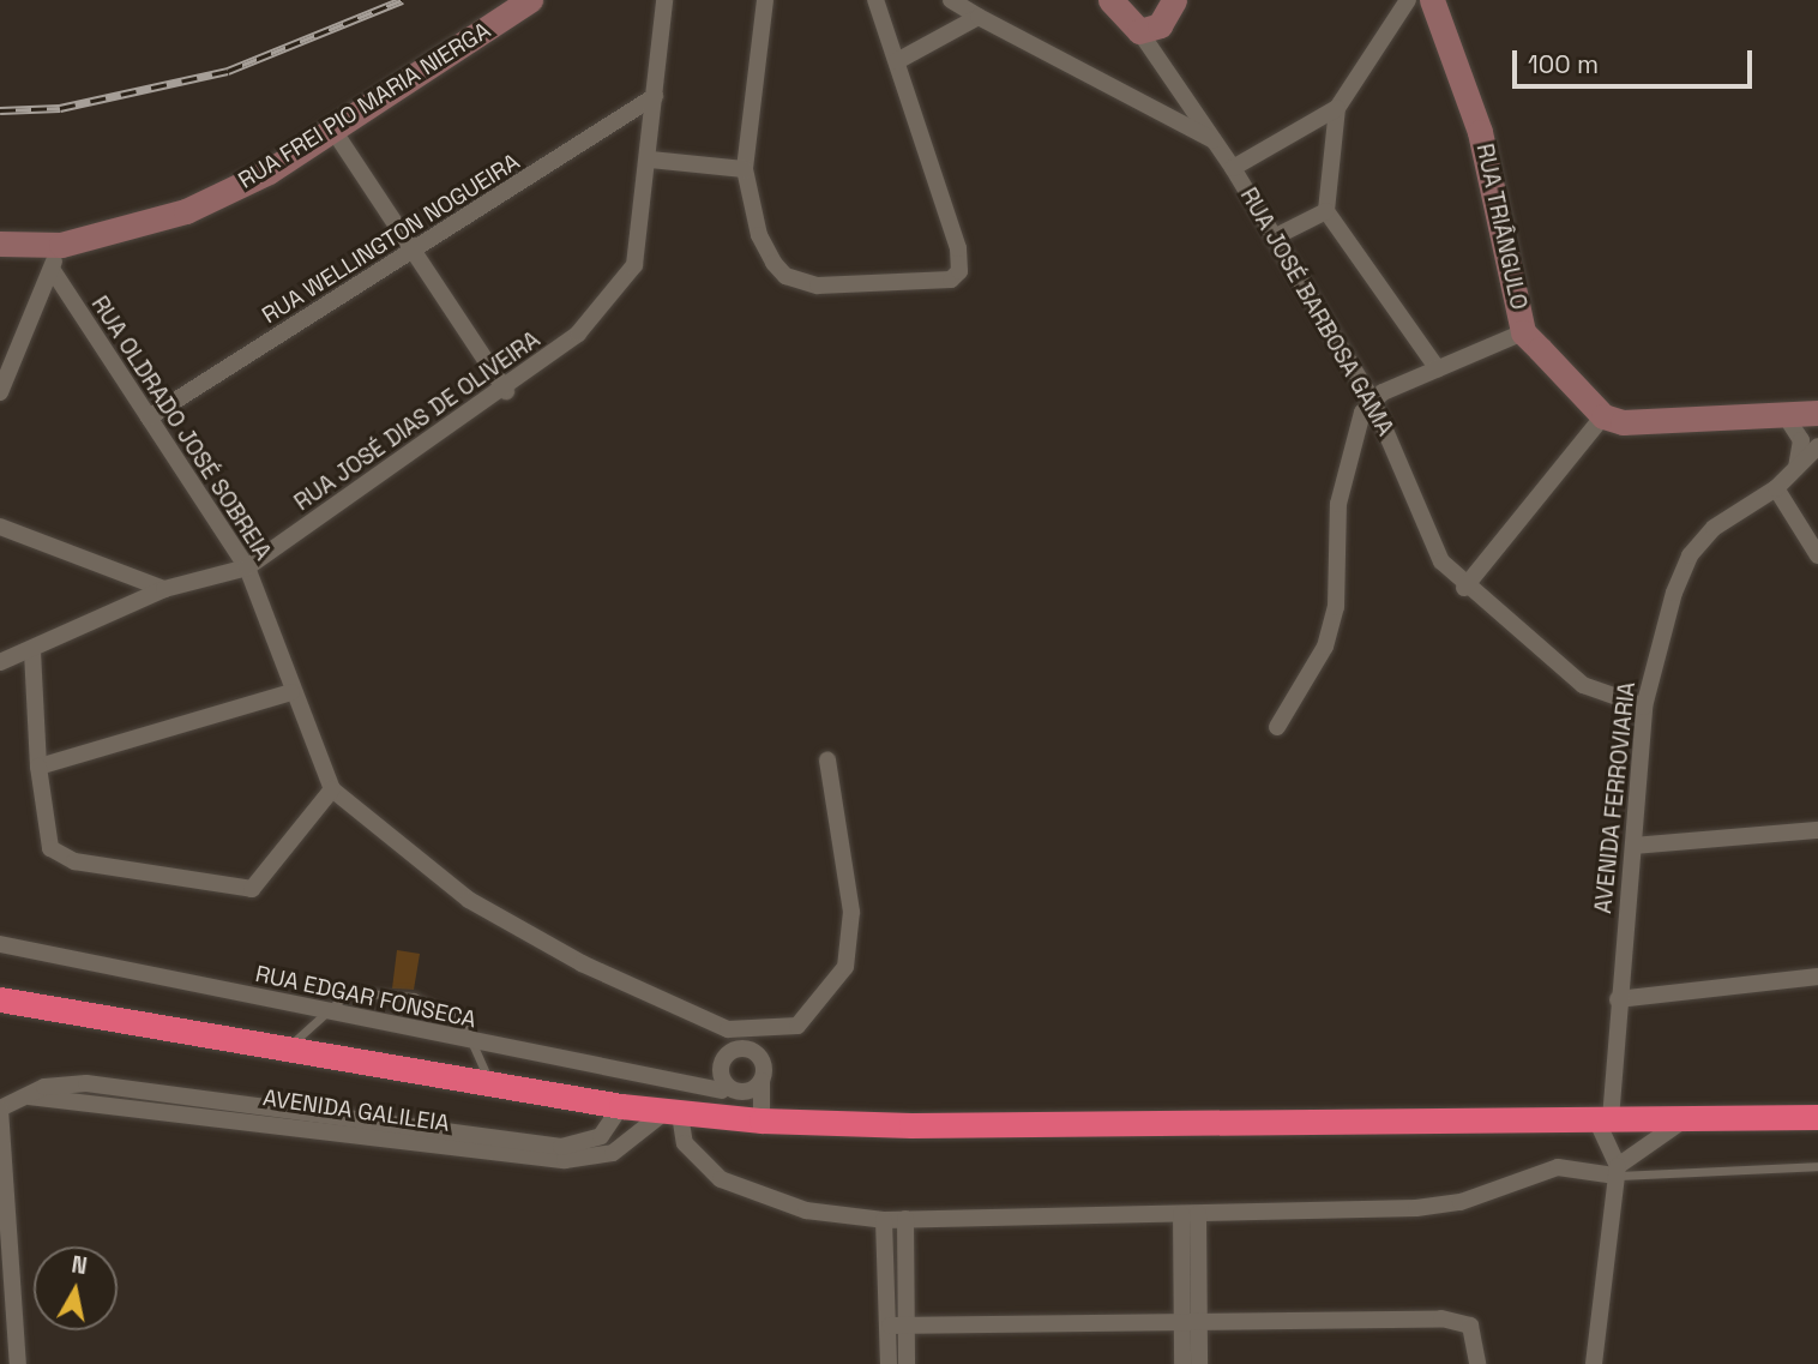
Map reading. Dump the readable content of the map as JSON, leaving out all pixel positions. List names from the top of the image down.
{
  "streets": {
    "street": [
      "RUA FREI PIO MARIA NIERGA",
      "RUA TRIÂNGULO",
      "RUA WELLINGTON NOGUEIRA",
      "RUA JOSÉ BARBOSA GAMA",
      "RUA JOSÉ DIAS DE OLIVEIRA",
      "RUA OLDRADO JOSÉ SOBREIA",
      "AVENIDA FERROVIARIA",
      "RUA EDGAR FONSECA",
      "AVENIDA GALILEIA"
    ]
  },
  "crossings": [
    ["RUA WELLINGTON NOGUEIRA", "RUA JOSÉ DIAS DE OLIVEIRA"],
    ["RUA WELLINGTON NOGUEIRA", "RUA OLDRADO JOSÉ SOBREIA"],
    ["RUA JOSÉ BARBOSA GAMA", "AVENIDA FERROVIARIA"],
    ["RUA JOSÉ DIAS DE OLIVEIRA", "RUA OLDRADO JOSÉ SOBREIA"]
  ],
  "scale_bar": "100 m",
  "north": "top"
}
